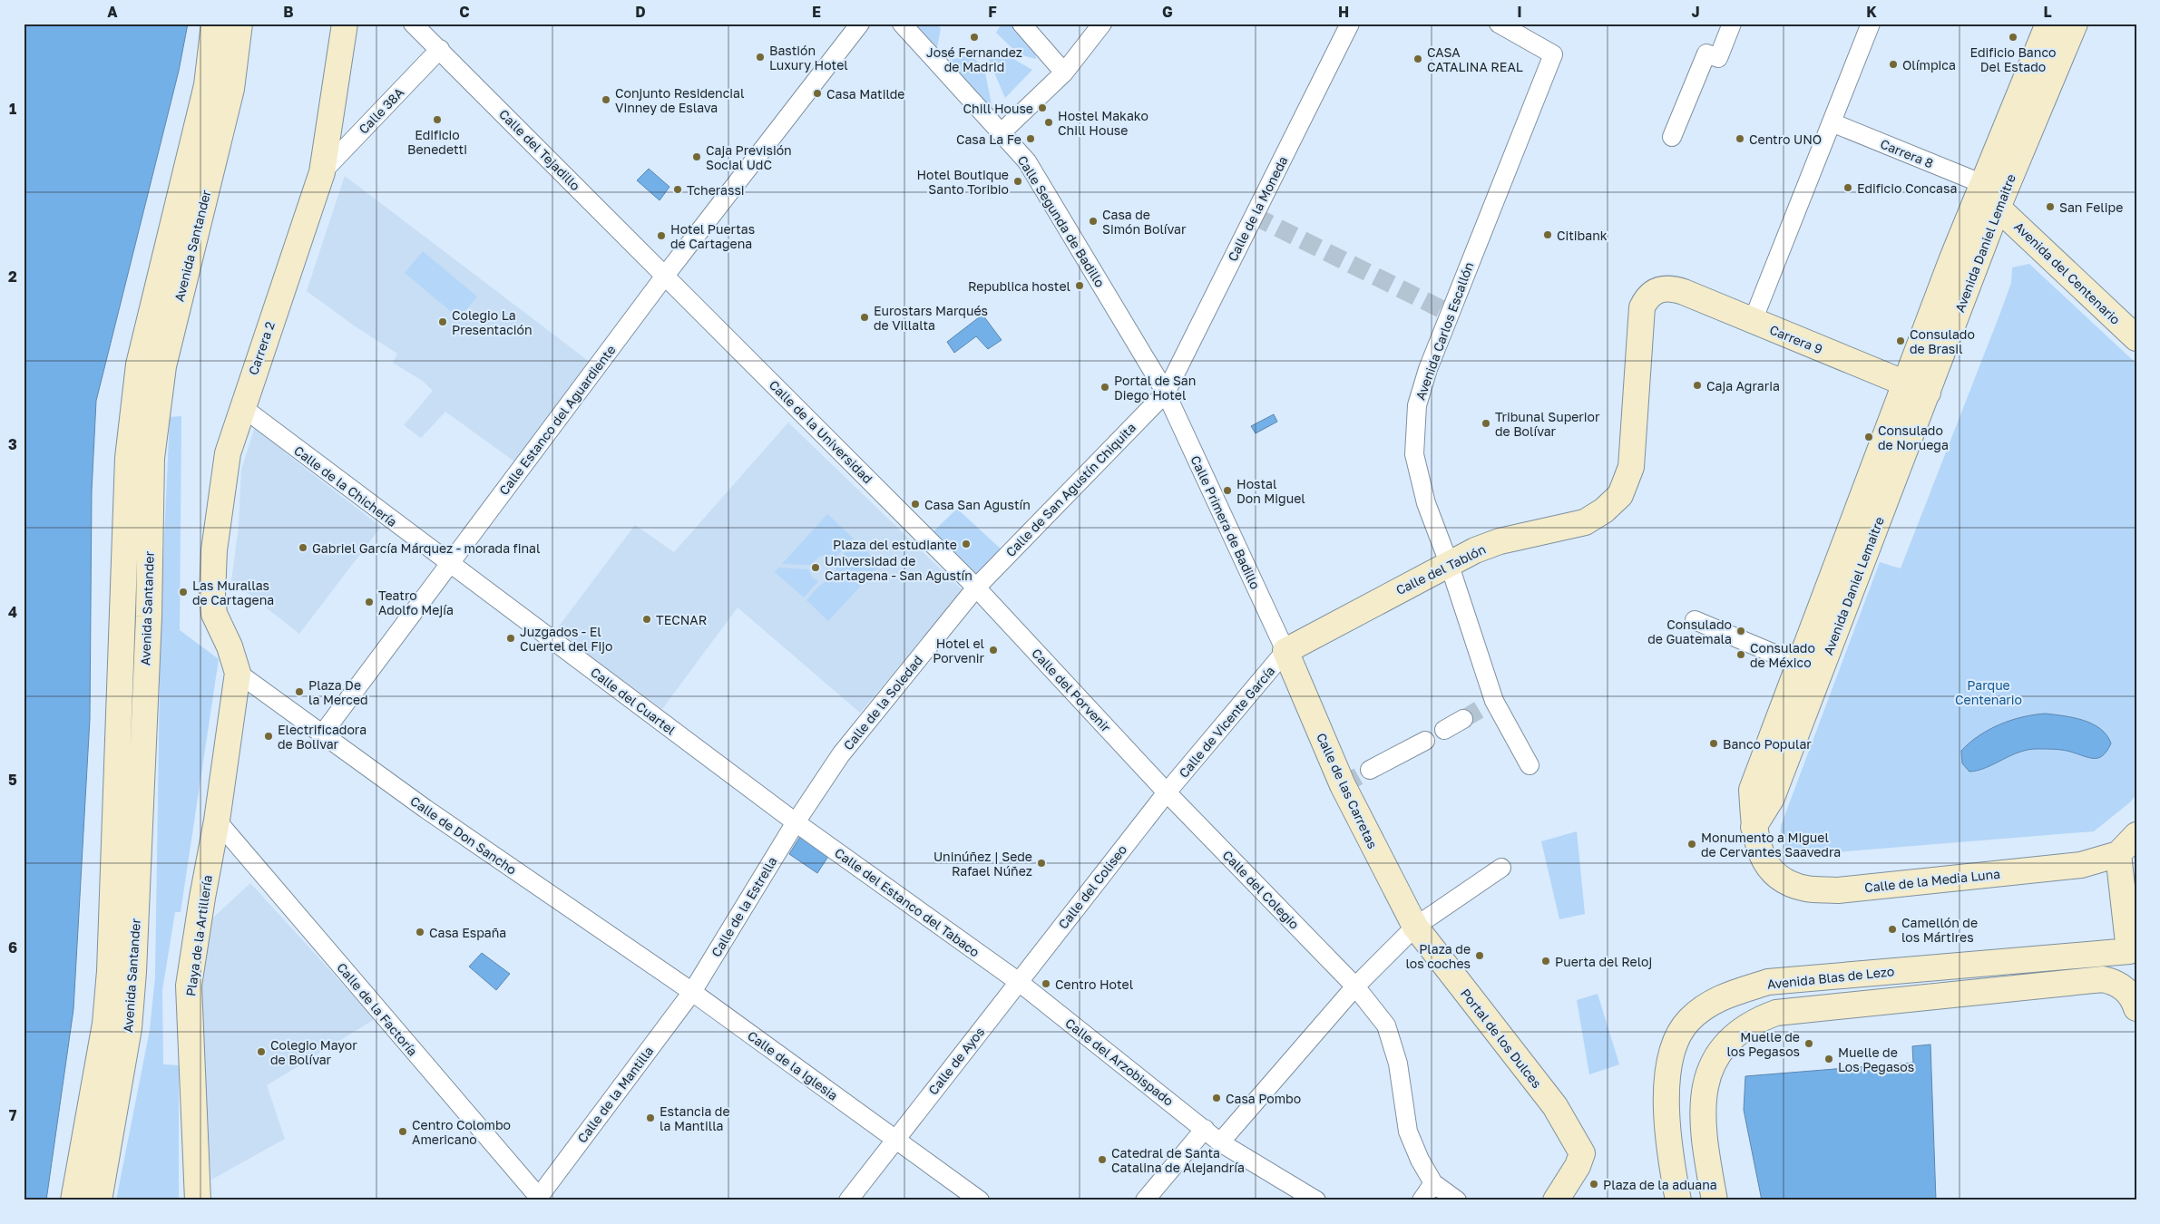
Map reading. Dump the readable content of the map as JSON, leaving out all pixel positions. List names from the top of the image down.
{
  "streets": {
    "main road": [
      "Avenida Daniel Lemaitre",
      "Avenida Santander",
      "Avenida del Centenario",
      "Carrera 9",
      "Carrera 2",
      "Calle del Tablón",
      "Calle de las Carretas",
      "Calle de la Media Luna",
      "Playa de la Artillería",
      "Avenida Blas de Lezo",
      "Portal de los Dulces"
    ],
    "street": [
      "Calle 38A",
      "Calle del Tejadillo",
      "Carrera 8",
      "Calle de la Moneda",
      "Calle Segunda de Badillo",
      "Avenida Carlos Escallón",
      "Calle Estanco del Aguardiente",
      "Calle de la Universidad",
      "Calle de la Chichería",
      "Calle de San Agustín Chiquita",
      "Calle Primera de Badillo",
      "Calle del Porvenir",
      "Calle del Cuartel",
      "Calle de la Soledad",
      "Calle de Vicente García",
      "Calle de Don Sancho",
      "Calle del Coliseo",
      "Calle del Colegio",
      "Calle del Estanco del Tabaco",
      "Calle de la Estrella",
      "Calle de la Factoría",
      "Calle de Ayos",
      "Calle del Arzobispado",
      "Calle de la Iglesia",
      "Calle de la Mantilla"
    ]
  },
  "crossings": [
    ["Calle 38A", "Calle del Tejadillo"],
    ["Calle 38A", "Carrera 2"],
    ["Calle del Tejadillo", "Calle Estanco del Aguardiente"],
    ["Calle del Tejadillo", "Calle de la Universidad"],
    ["Carrera 8", "Avenida Daniel Lemaitre"],
    ["Calle de la Moneda", "Calle Segunda de Badillo"],
    ["Calle de la Moneda", "Calle de San Agustín Chiquita"],
    ["Calle de la Moneda", "Calle Primera de Badillo"],
    ["Calle Segunda de Badillo", "Calle de San Agustín Chiquita"],
    ["Calle Segunda de Badillo", "Calle Primera de Badillo"],
    ["Avenida Daniel Lemaitre", "Avenida del Centenario"],
    ["Avenida Daniel Lemaitre", "Carrera 9"],
    ["Avenida Daniel Lemaitre", "Calle de la Media Luna"],
    ["Avenida Carlos Escallón", "Calle del Tablón"],
    ["Carrera 9", "Calle del Tablón"],
    ["Carrera 2", "Calle de la Chichería"],
    ["Carrera 2", "Calle de Don Sancho"],
    ["Carrera 2", "Playa de la Artillería"],
    ["Calle Estanco del Aguardiente", "Calle de la Universidad"],
    ["Calle Estanco del Aguardiente", "Calle de la Chichería"],
    ["Calle Estanco del Aguardiente", "Calle del Cuartel"],
    ["Calle Estanco del Aguardiente", "Calle de Don Sancho"],
    ["Calle de la Universidad", "Calle de San Agustín Chiquita"],
    ["Calle de la Universidad", "Calle del Porvenir"],
    ["Calle de la Universidad", "Calle de la Soledad"],
    ["Calle de la Chichería", "Calle del Cuartel"],
    ["Calle de San Agustín Chiquita", "Calle Primera de Badillo"],
    ["Calle de San Agustín Chiquita", "Calle del Porvenir"],
    ["Calle de San Agustín Chiquita", "Calle de la Soledad"],
    ["Calle Primera de Badillo", "Calle del Tablón"],
    ["Calle Primera de Badillo", "Calle de Vicente García"],
    ["Calle Primera de Badillo", "Calle de las Carretas"],
    ["Calle del Tablón", "Calle de Vicente García"],
    ["Calle del Tablón", "Calle de las Carretas"],
    ["Calle del Porvenir", "Calle de la Soledad"],
    ["Calle del Porvenir", "Calle de Vicente García"],
    ["Calle del Porvenir", "Calle del Coliseo"],
    ["Calle del Porvenir", "Calle del Colegio"],
    ["Calle del Cuartel", "Calle de la Soledad"],
    ["Calle del Cuartel", "Calle del Estanco del Tabaco"],
    ["Calle del Cuartel", "Calle de la Estrella"],
    ["Calle de la Soledad", "Calle del Estanco del Tabaco"],
    ["Calle de la Soledad", "Calle de la Estrella"],
    ["Calle de Vicente García", "Calle de las Carretas"],
    ["Calle de Vicente García", "Calle del Coliseo"],
    ["Calle de Vicente García", "Calle del Colegio"],
    ["Calle de las Carretas", "Portal de los Dulces"],
    ["Calle de Don Sancho", "Calle de la Estrella"],
    ["Calle de Don Sancho", "Playa de la Artillería"],
    ["Calle de Don Sancho", "Calle de la Iglesia"],
    ["Calle de Don Sancho", "Calle de la Mantilla"],
    ["Calle del Coliseo", "Calle del Colegio"],
    ["Calle del Coliseo", "Calle del Estanco del Tabaco"],
    ["Calle del Coliseo", "Calle de Ayos"],
    ["Calle del Coliseo", "Calle del Arzobispado"],
    ["Calle del Estanco del Tabaco", "Calle de la Estrella"],
    ["Calle del Estanco del Tabaco", "Calle de Ayos"],
    ["Calle del Estanco del Tabaco", "Calle del Arzobispado"],
    ["Calle de la Estrella", "Calle de la Iglesia"],
    ["Calle de la Estrella", "Calle de la Mantilla"],
    ["Playa de la Artillería", "Calle de la Factoría"],
    ["Calle de la Factoría", "Calle de la Mantilla"],
    ["Calle de Ayos", "Calle del Arzobispado"],
    ["Calle de Ayos", "Calle de la Iglesia"],
    ["Calle de la Iglesia", "Calle de la Mantilla"]
  ],
  "parks": ["Parque Centenario"],
  "places": [
    "José Fernandez de Madrid",
    "Edificio Banco Del Estado",
    "Bastión Luxury Hotel",
    "CASA CATALINA REAL",
    "Olímpica",
    "Casa Matilde",
    "Conjunto Residencial Vinney de Eslava",
    "Chill House",
    "Edificio Benedetti",
    "Hostel Makako Chill House",
    "Casa La Fe",
    "Centro UNO",
    "Caja Previsión Social UdC",
    "Hotel Boutique Santo Toribio",
    "Edificio Concasa",
    "Tcherassi",
    "San Felipe",
    "Casa de Simón Bolívar",
    "Citibank",
    "Hotel Puertas de Cartagena",
    "Republica hostel",
    "Eurostars Marqués de Villalta",
    "Colegio La Presentación",
    "Consulado de Brasil",
    "Caja Agraria",
    "Portal de San Diego Hotel",
    "Tribunal Superior de Bolívar",
    "Consulado de Noruega",
    "Hostal Don Miguel",
    "Casa San Agustín",
    "Plaza del estudiante",
    "Gabriel García Márquez - morada final",
    "Universidad de Cartagena - San Agustín",
    "Las Murallas de Cartagena",
    "Teatro Adolfo Mejía",
    "TECNAR",
    "Consulado de Guatemala",
    "Juzgados - El Cuertel del Fijo",
    "Hotel el Porvenir",
    "Consulado de México",
    "Plaza De la Merced",
    "Electrificadora de Bolivar",
    "Banco Popular",
    "Monumento a Miguel de Cervantes Saavedra",
    "Uninúñez | Sede Rafael Núñez",
    "Camellón de los Mártires",
    "Casa España",
    "Plaza de los coches",
    "Puerta del Reloj",
    "Centro Hotel",
    "Muelle de los Pegasos",
    "Colegio Mayor de Bolívar",
    "Muelle de Los Pegasos",
    "Casa Pombo",
    "Estancia de la Mantilla",
    "Centro Colombo Americano",
    "Catedral de Santa Catalina de Alejandría",
    "Plaza de la aduana"
  ],
  "grid": {
    "columns": [
      "A",
      "B",
      "C",
      "D",
      "E",
      "F",
      "G",
      "H",
      "I",
      "J",
      "K",
      "L"
    ],
    "rows": [
      "1",
      "2",
      "3",
      "4",
      "5",
      "6",
      "7"
    ]
  }
}
